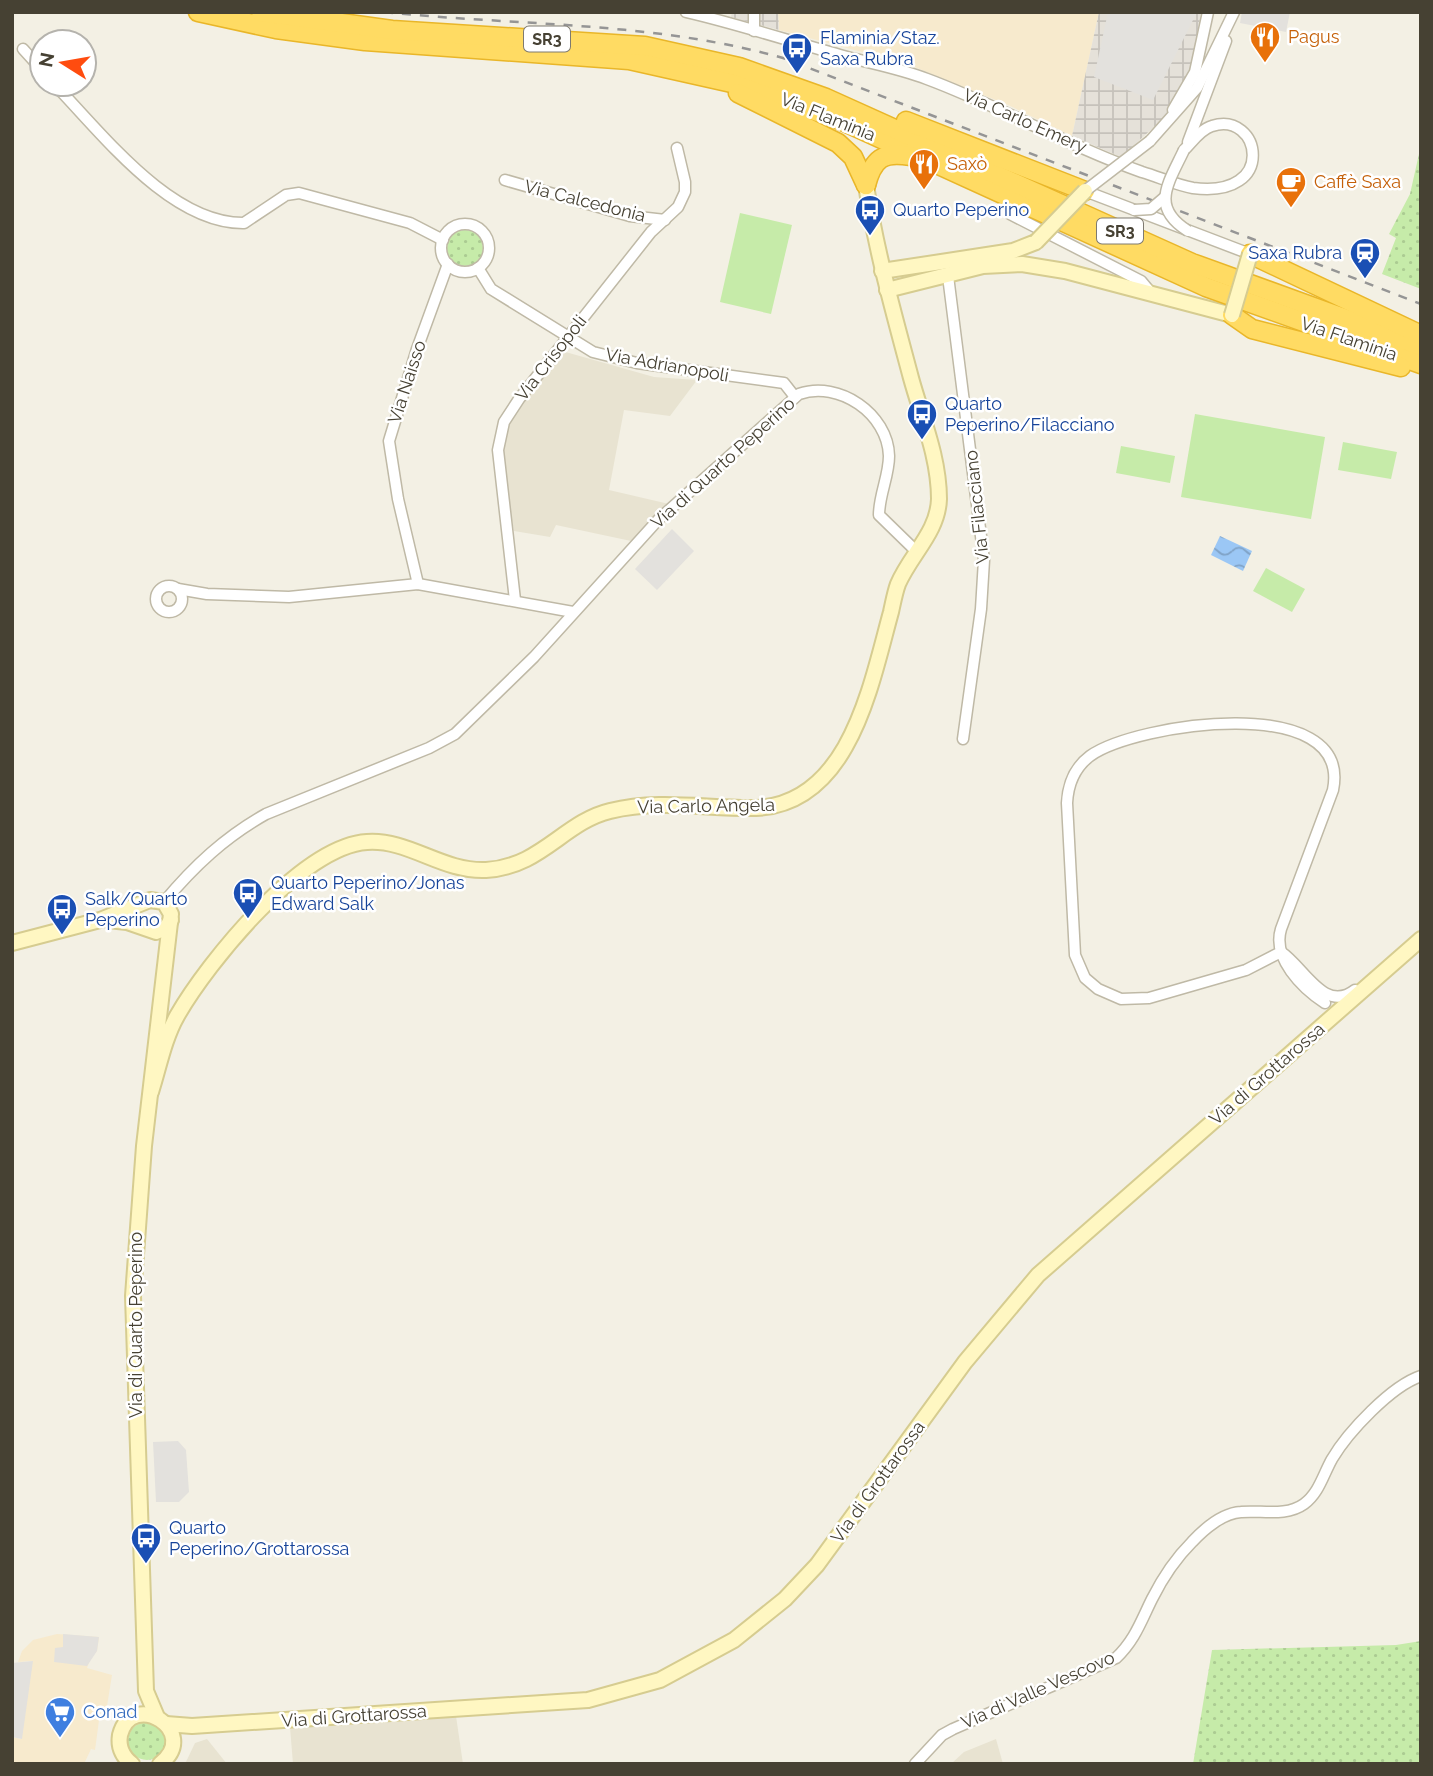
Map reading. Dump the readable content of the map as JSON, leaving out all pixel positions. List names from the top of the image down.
{
  "streets": {
    "highway": ["SR3", "Via Flaminia"],
    "street": [
      "Via Carlo Emery",
      "Via Calcedonia",
      "Via Crisopoli",
      "Via Adrianopoli",
      "Via Naisso",
      "Via di Quarto Peperino",
      "Via Filacciano",
      "Via Carlo Angela",
      "Via di Grottarossa",
      "Via di Valle Vescovo"
    ]
  },
  "crossings": [
    ["Via Calcedonia", "Via Crisopoli"],
    ["Via Crisopoli", "Via Adrianopoli"],
    ["Via Adrianopoli", "Via Naisso"],
    ["Via Adrianopoli", "Via di Quarto Peperino"],
    ["Via di Quarto Peperino", "Via Carlo Angela"],
    ["Via di Quarto Peperino", "Via di Grottarossa"]
  ],
  "places": {
    "restaurant": ["Pagus", "Saxò"],
    "bus stop": [
      "Flaminia/Staz. Saxa Rubra",
      "Quarto Peperino",
      "Quarto Peperino/Filacciano",
      "Quarto Peperino/Jonas Edward Salk",
      "Salk/Quarto Peperino",
      "Quarto Peperino/Grottarossa"
    ],
    "cafe": ["Caffè Saxa"],
    "station": ["Saxa Rubra"],
    "supermarket": ["Conad"]
  },
  "north": "left"
}
